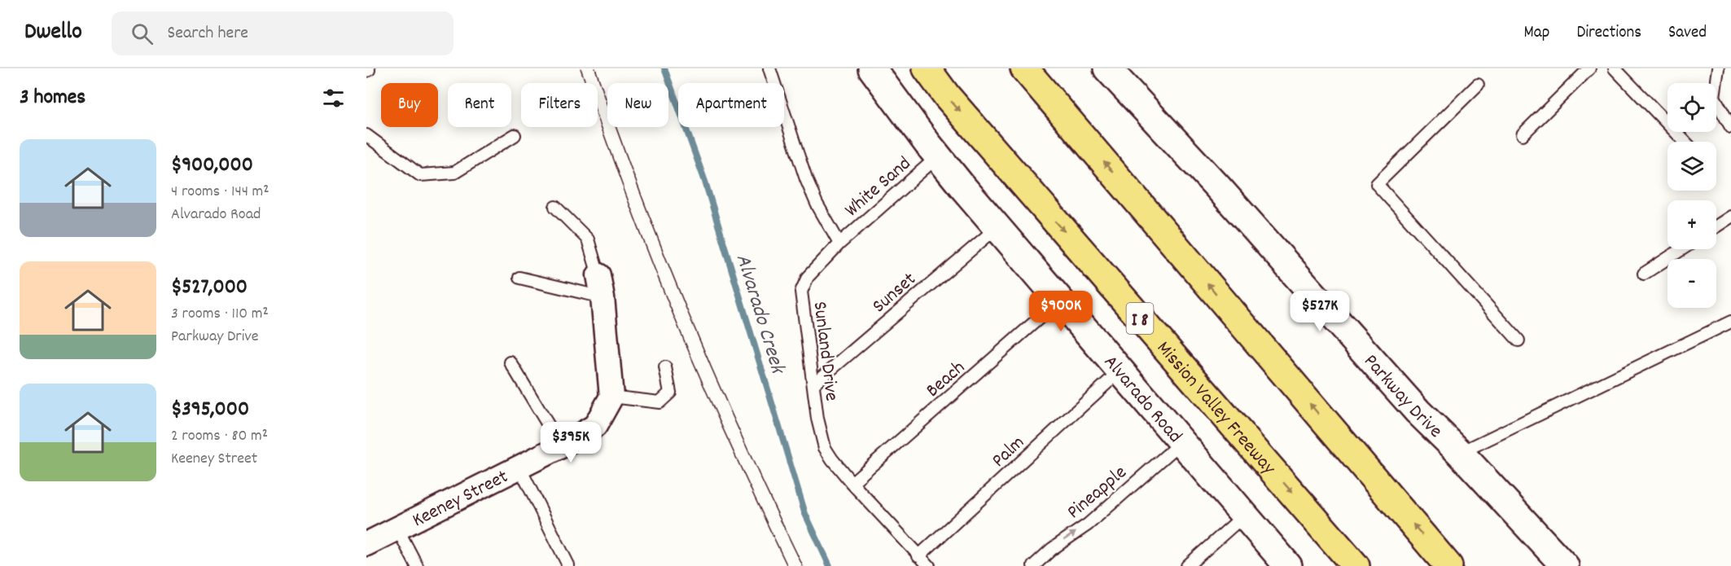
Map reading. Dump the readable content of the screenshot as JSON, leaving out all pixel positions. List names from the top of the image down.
{
  "streets": {
    "highway": ["I 8", "Mission Valley Freeway"],
    "street": ["Parkway Drive", "Alvarado Road", "Keeney Street"],
    "lane": [
      "White Sand",
      "Sunset",
      "Sunland Drive",
      "Beach",
      "Palm",
      "Pineapple"
    ]
  },
  "crossings": [
    ["White Sand", "Sunland Drive"],
    ["White Sand", "Alvarado Road"],
    ["Sunset", "Sunland Drive"],
    ["Sunset", "Alvarado Road"],
    ["Sunland Drive", "Beach"],
    ["Sunland Drive", "Palm"],
    ["Beach", "Alvarado Road"],
    ["Alvarado Road", "Palm"],
    ["Alvarado Road", "Pineapple"]
  ],
  "water": ["Alvarado Creek"],
  "page": {
    "header": "Dwello",
    "search": "Search here",
    "nav": ["Map", "Directions", "Saved"],
    "heading": "3 homes",
    "map_buttons": ["+", "−"],
    "chip": [
      "Buy",
      "Rent",
      "Filters",
      "New",
      "Apartment"
    ],
    "list": [
      {
        "name": "$900,000",
        "note": "4 rooms · 144 m² · Alvarado Road"
      },
      {
        "name": "$527,000",
        "note": "3 rooms · 110 m² · Parkway Drive"
      },
      {
        "name": "$395,000",
        "note": "2 rooms · 80 m² · Keeney Street"
      }
    ],
    "price": ["$900K", "$527K", "$395K"]
  }
}
